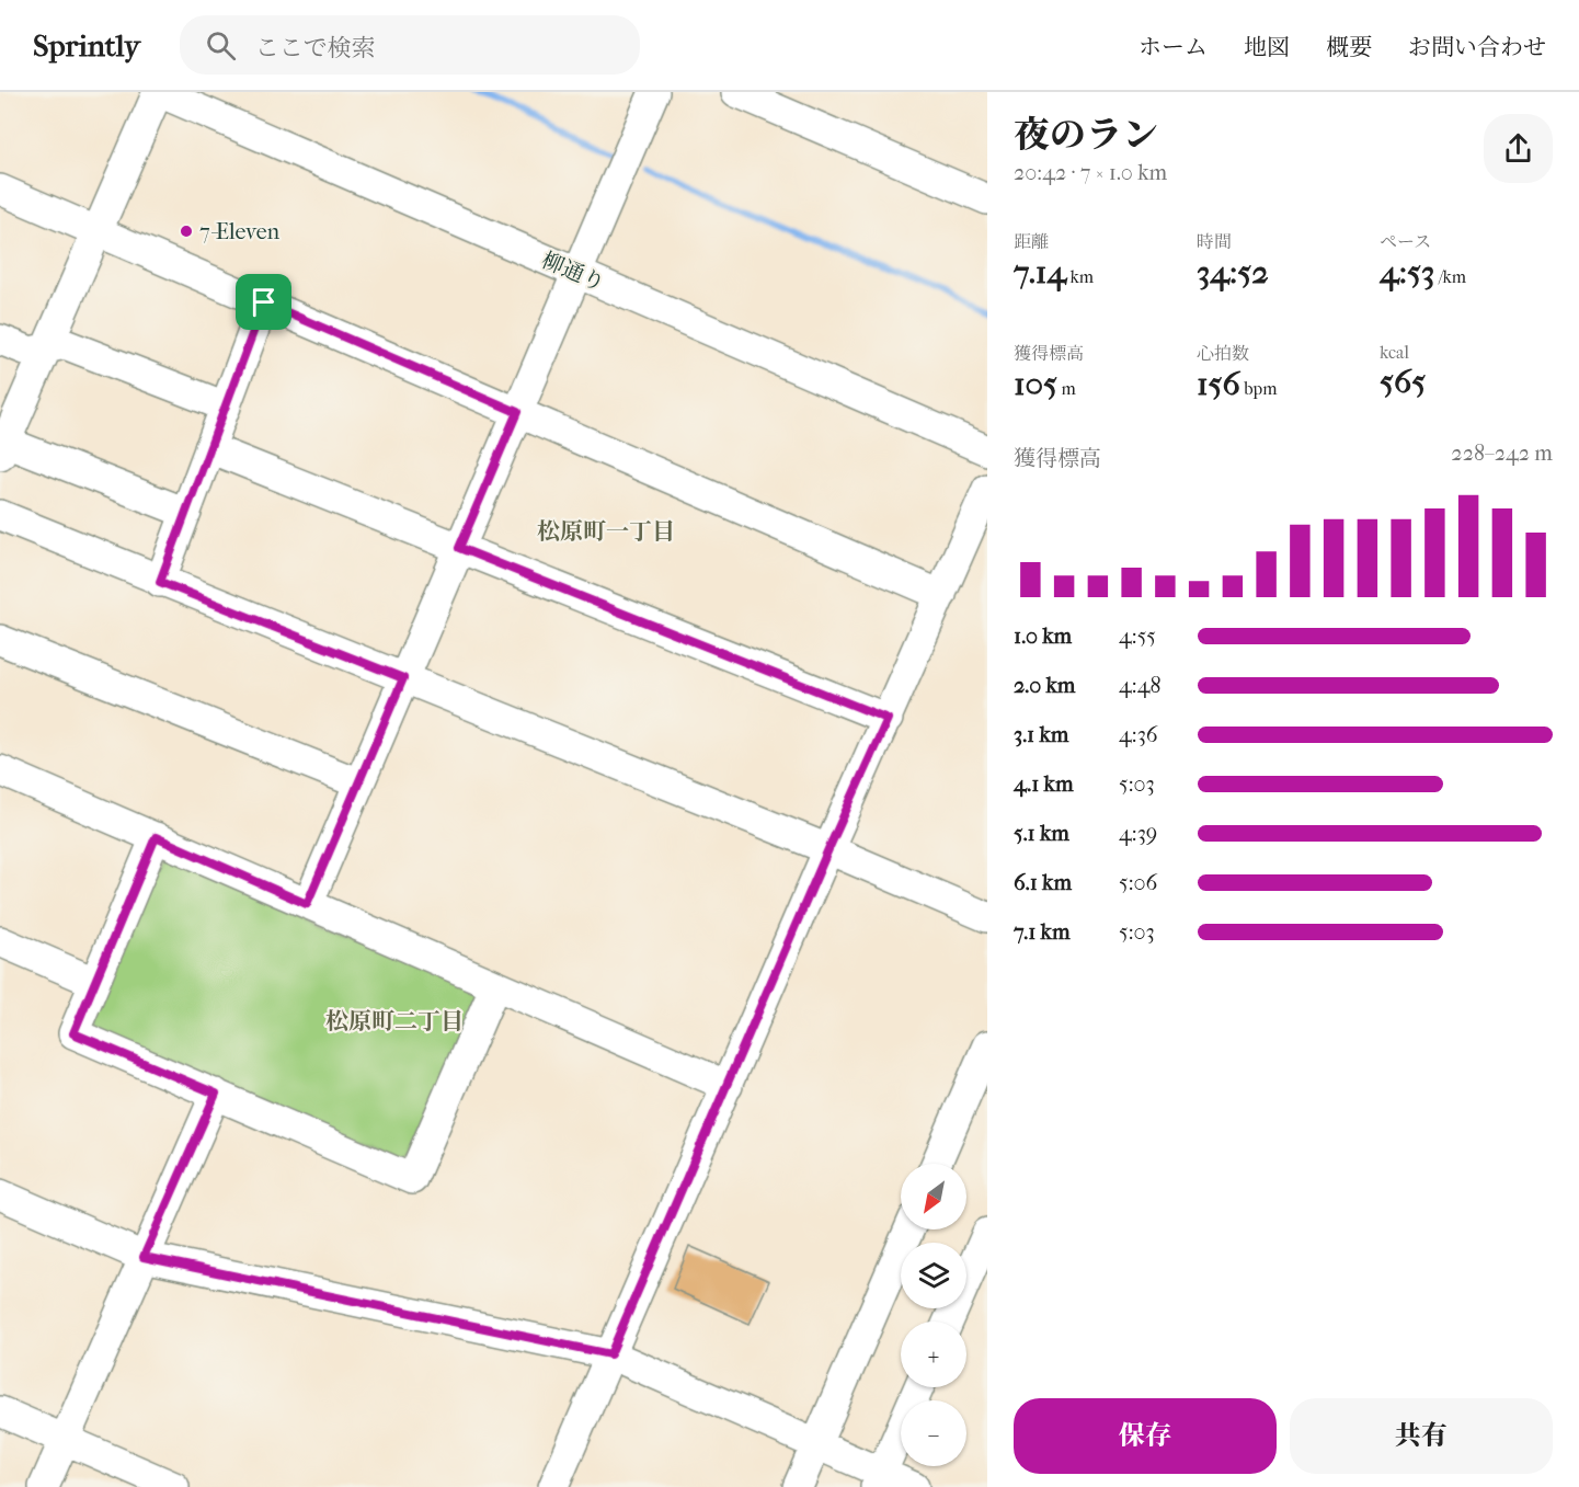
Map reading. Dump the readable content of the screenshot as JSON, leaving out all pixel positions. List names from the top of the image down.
{
  "streets": {
    "street": ["柳通り"]
  },
  "districts": ["松原町一丁目", "松原町二丁目"],
  "places": ["7-Eleven"],
  "north": "bottom left",
  "page": {
    "header": "Sprintly",
    "search": "ここで検索",
    "nav": [
      "ホーム",
      "地図",
      "概要",
      "お問い合わせ"
    ],
    "heading": ["夜のラン", "20:42 · 7 × 1.0 km"],
    "stats": [
      ["距離", "7.14 km"],
      ["時間", "34:52"],
      ["ペース", "4:53 /km"],
      ["獲得標高", "105 m"],
      ["心拍数", "156 bpm"],
      ["kcal", "565"]
    ],
    "chart": ["獲得標高", "228–242 m"],
    "list": [
      {
        "name": "1.0 km",
        "note": "4:55"
      },
      {
        "name": "2.0 km",
        "note": "4:48"
      },
      {
        "name": "3.1 km",
        "note": "4:36"
      },
      {
        "name": "4.1 km",
        "note": "5:03"
      },
      {
        "name": "5.1 km",
        "note": "4:39"
      },
      {
        "name": "6.1 km",
        "note": "5:06"
      },
      {
        "name": "7.1 km",
        "note": "5:03"
      }
    ],
    "map_buttons": ["+", "−"],
    "buttons": ["保存", "共有"]
  }
}
